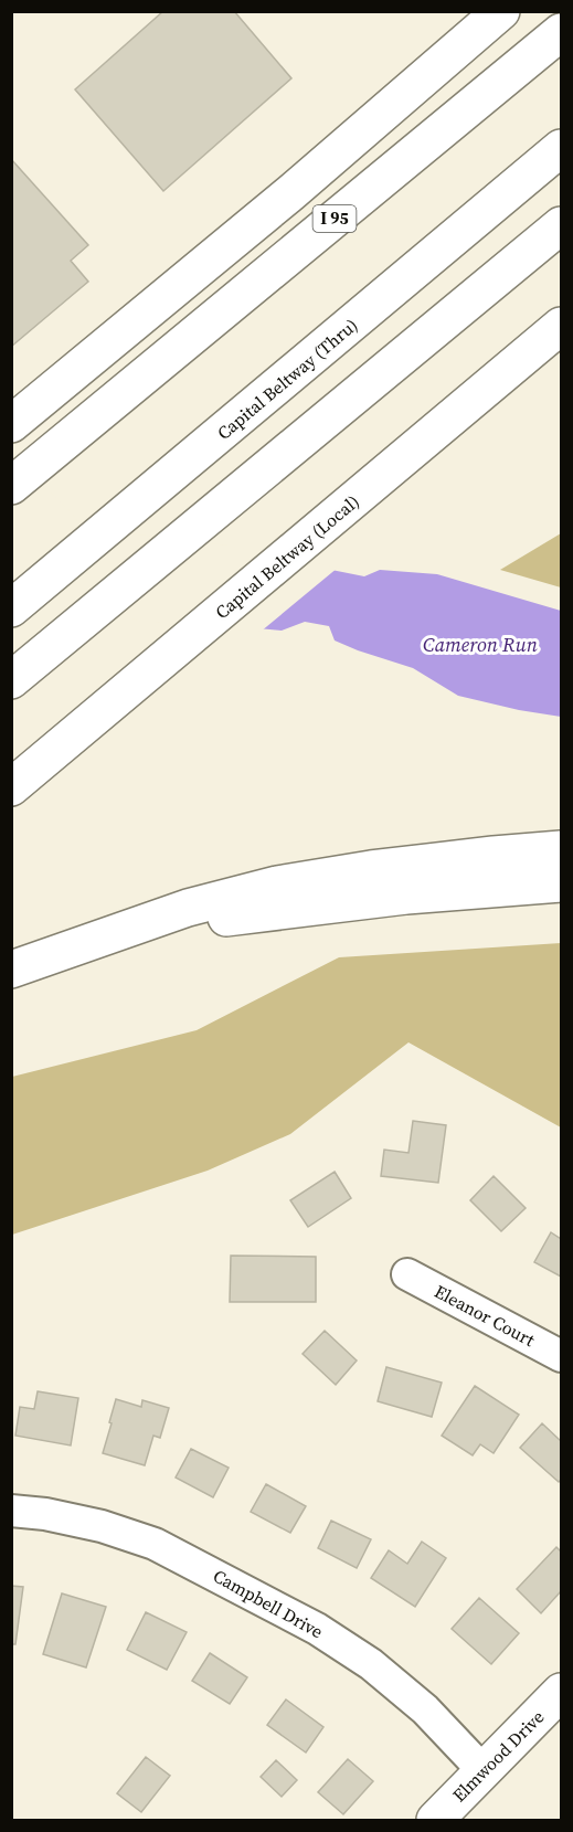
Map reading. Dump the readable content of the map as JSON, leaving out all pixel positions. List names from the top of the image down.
{
  "streets": {
    "main road": [
      "I 95",
      "Capital Beltway (Thru)",
      "Capital Beltway (Local)",
      "Elmwood Drive"
    ],
    "street": ["Eleanor Court", "Campbell Drive"]
  },
  "crossings": [
    ["Campbell Drive", "Elmwood Drive"]
  ],
  "water": ["Cameron Run"]
}
